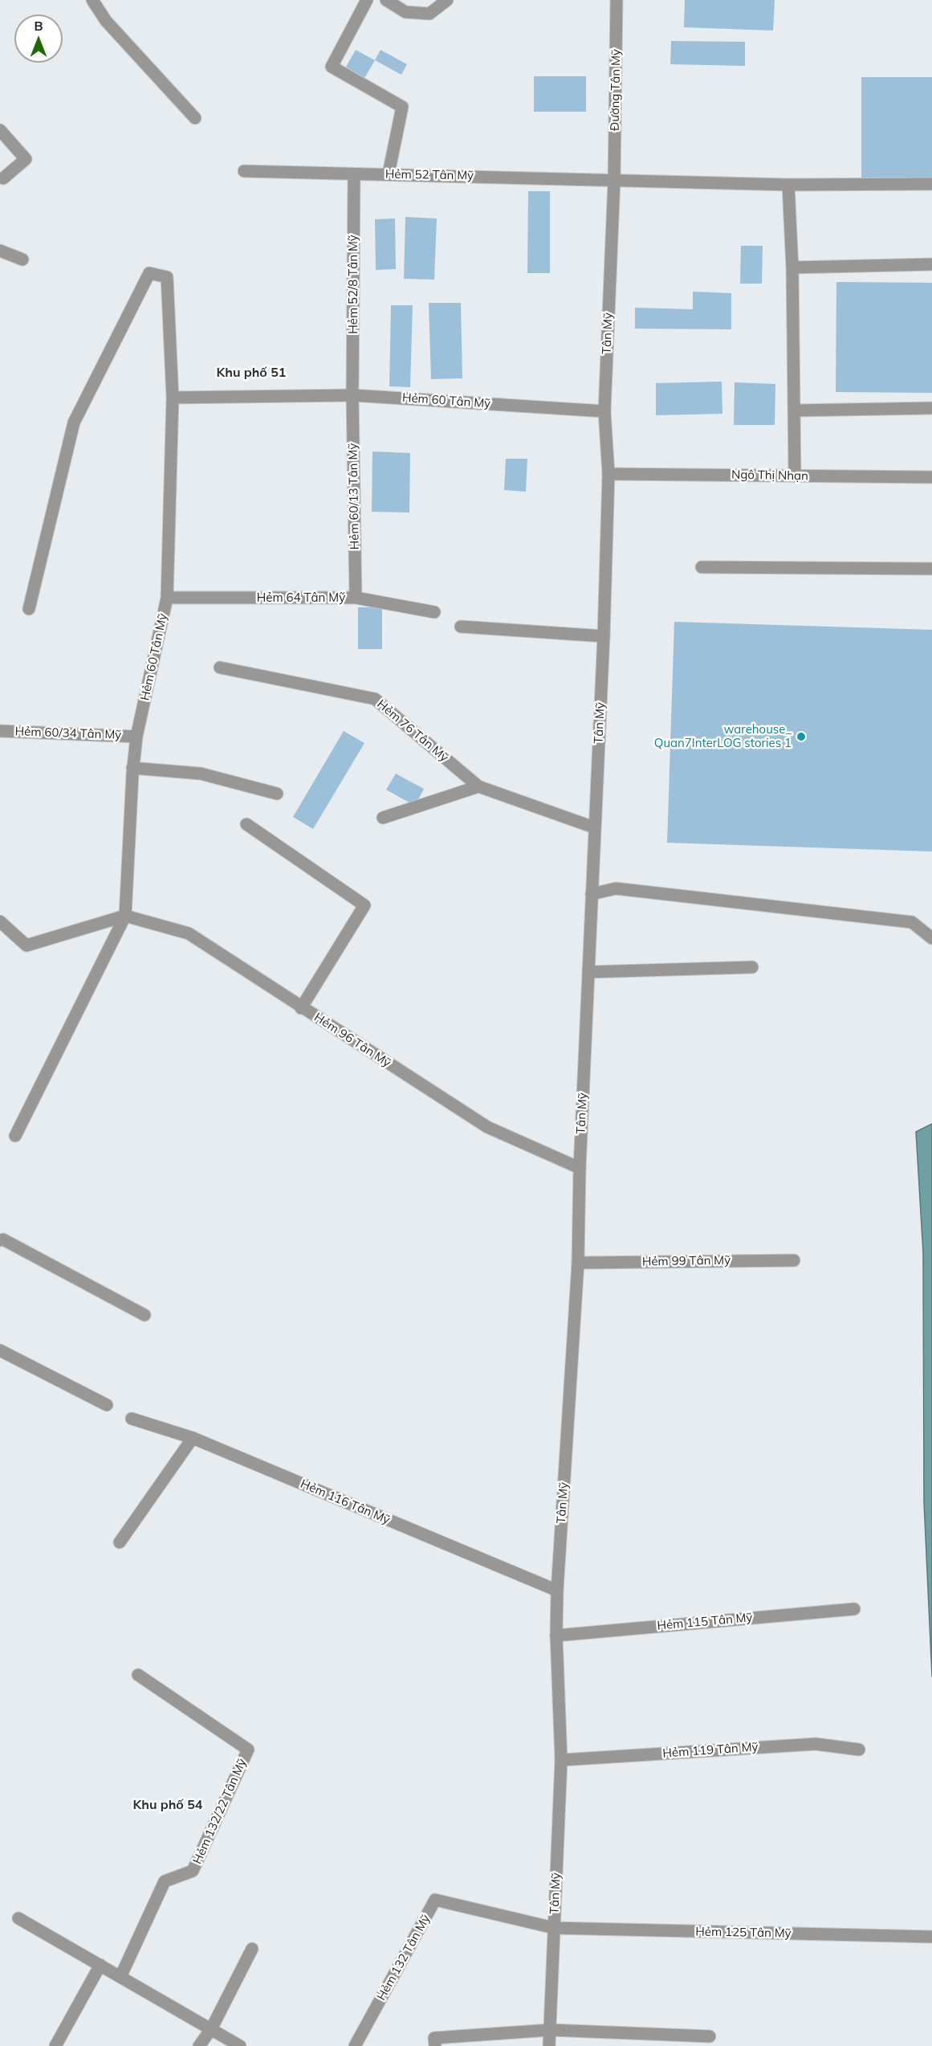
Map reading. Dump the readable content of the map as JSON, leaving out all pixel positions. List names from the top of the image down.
{
  "streets": {
    "street": [
      "Đường Tân Mỹ",
      "Hẻm 52 Tân Mỹ",
      "Hẻm 52/8 Tân Mỹ",
      "Tân Mỹ",
      "Hẻm 60 Tân Mỹ",
      "Ngô Thị Nhạn",
      "Hẻm 60/13 Tân Mỹ",
      "Hẻm 64 Tân Mỹ",
      "Hẻm 76 Tân Mỹ",
      "Hẻm 60/34 Tân Mỹ",
      "Hẻm 96 Tân Mỹ",
      "Hẻm 99 Tân Mỹ",
      "Hẻm 116 Tân Mỹ",
      "Hẻm 115 Tân Mỹ",
      "Hẻm 119 Tân Mỹ",
      "Hẻm 132/22 Tân Mỹ",
      "Hẻm 125 Tân Mỹ",
      "Hẻm 132 Tân Mỹ"
    ]
  },
  "crossings": [
    ["Đường Tân Mỹ", "Hẻm 52 Tân Mỹ"],
    ["Đường Tân Mỹ", "Tân Mỹ"],
    ["Hẻm 52 Tân Mỹ", "Hẻm 52/8 Tân Mỹ"],
    ["Hẻm 52 Tân Mỹ", "Tân Mỹ"],
    ["Hẻm 52/8 Tân Mỹ", "Hẻm 60 Tân Mỹ"],
    ["Hẻm 52/8 Tân Mỹ", "Hẻm 60/13 Tân Mỹ"],
    ["Tân Mỹ", "Hẻm 60 Tân Mỹ"],
    ["Tân Mỹ", "Ngô Thị Nhạn"],
    ["Tân Mỹ", "Hẻm 76 Tân Mỹ"],
    ["Tân Mỹ", "Hẻm 96 Tân Mỹ"],
    ["Tân Mỹ", "Hẻm 99 Tân Mỹ"],
    ["Tân Mỹ", "Hẻm 116 Tân Mỹ"],
    ["Tân Mỹ", "Hẻm 115 Tân Mỹ"],
    ["Tân Mỹ", "Hẻm 119 Tân Mỹ"],
    ["Tân Mỹ", "Hẻm 125 Tân Mỹ"],
    ["Tân Mỹ", "Hẻm 132 Tân Mỹ"],
    ["Hẻm 60 Tân Mỹ", "Hẻm 60/13 Tân Mỹ"],
    ["Hẻm 60 Tân Mỹ", "Hẻm 64 Tân Mỹ"],
    ["Hẻm 60 Tân Mỹ", "Hẻm 60/34 Tân Mỹ"],
    ["Hẻm 60 Tân Mỹ", "Hẻm 96 Tân Mỹ"],
    ["Hẻm 60/13 Tân Mỹ", "Hẻm 64 Tân Mỹ"],
    ["Hẻm 125 Tân Mỹ", "Hẻm 132 Tân Mỹ"]
  ],
  "districts": ["Khu phố 51", "Khu phố 54"],
  "places": ["warehouse_ Quan7InterLOG stories 1"],
  "north": "top"
}
